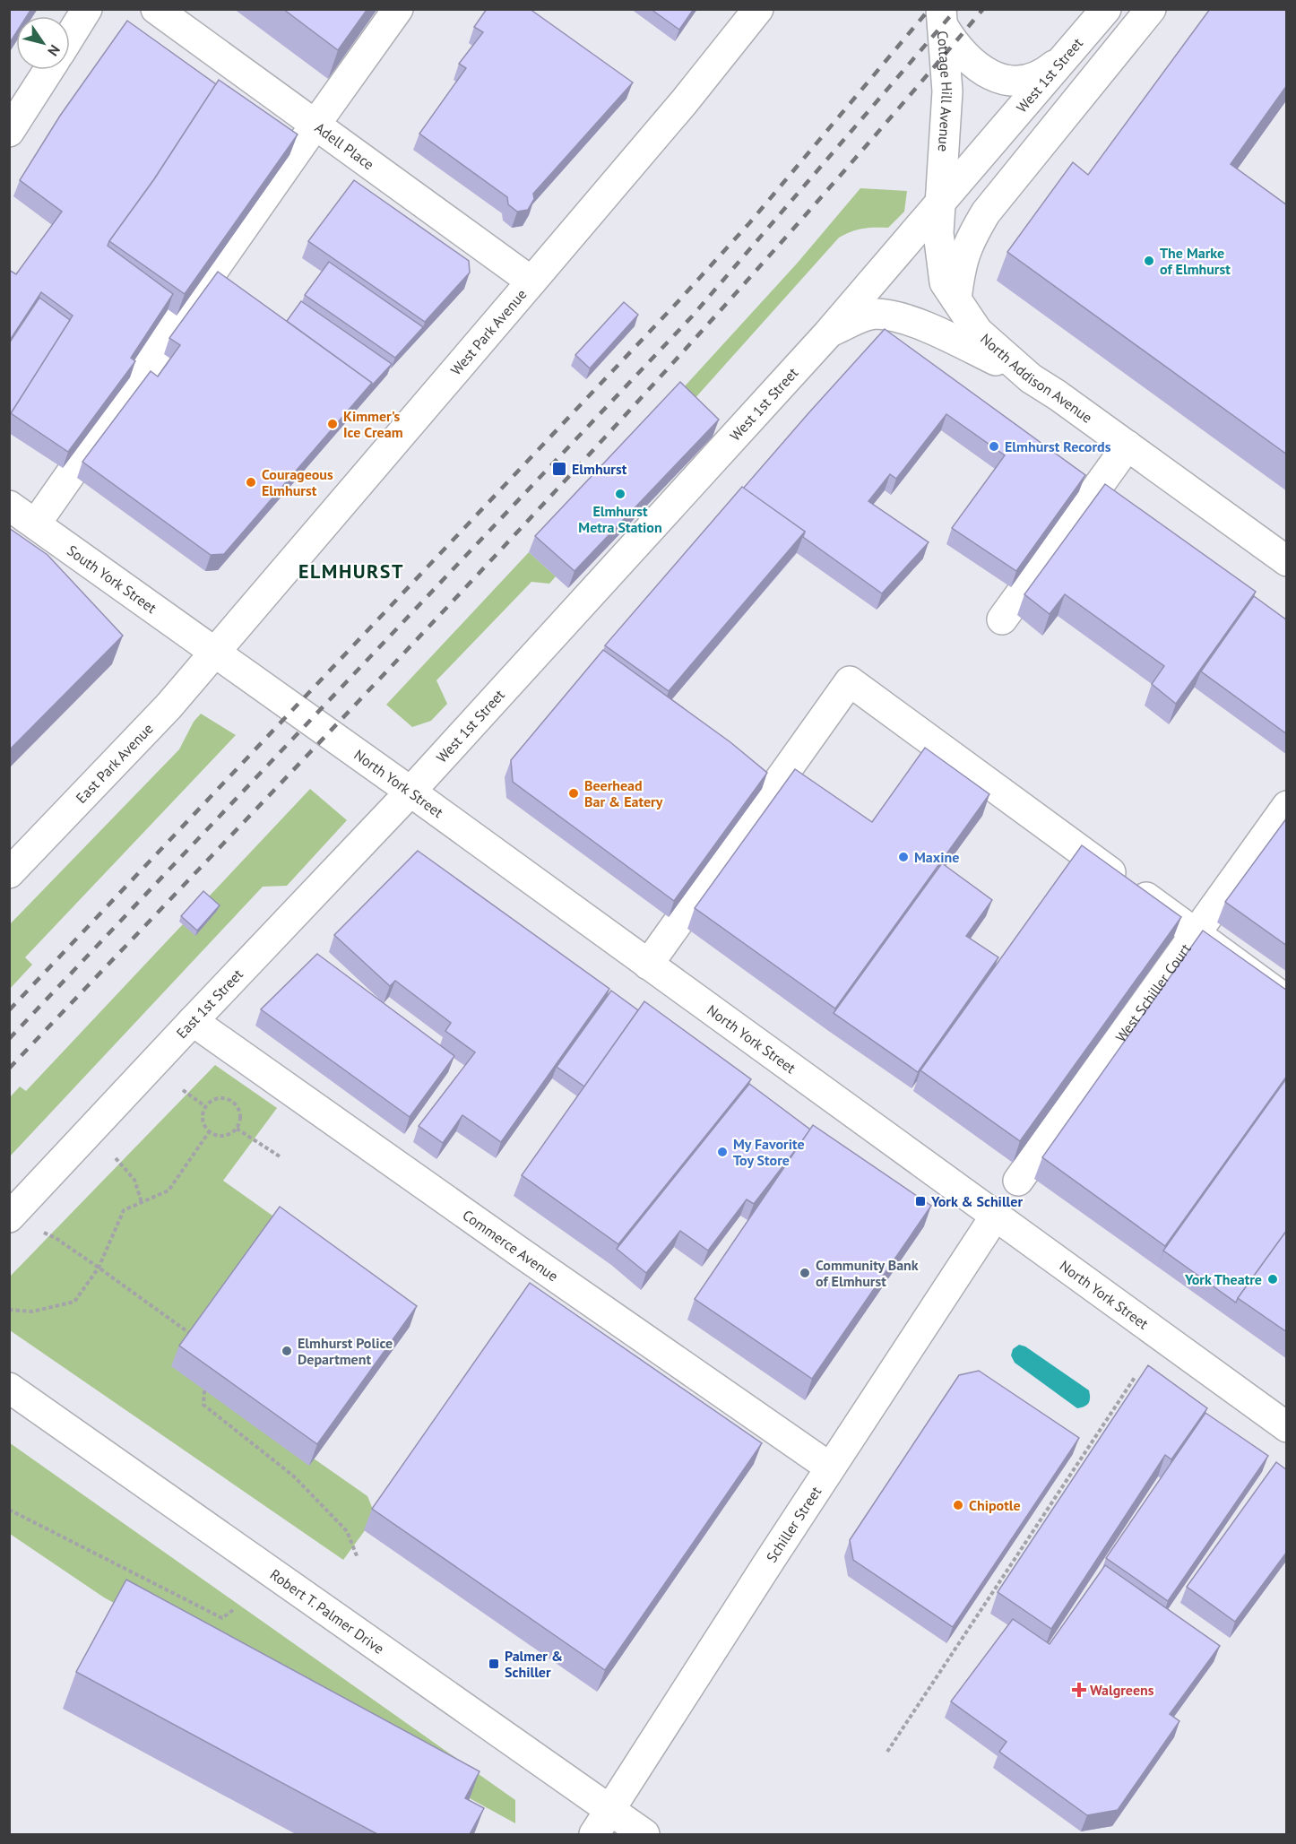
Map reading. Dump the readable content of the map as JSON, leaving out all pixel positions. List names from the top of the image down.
{
  "streets": {
    "street": [
      "West 1st Street",
      "Cottage Hill Avenue",
      "Adell Place",
      "West Park Avenue",
      "North Addison Avenue",
      "South York Street",
      "East Park Avenue",
      "North York Street",
      "West Schiller Court",
      "East 1st Street",
      "Commerce Avenue",
      "Schiller Street",
      "Robert T. Palmer Drive"
    ]
  },
  "crossings": [
    ["West 1st Street", "Cottage Hill Avenue"],
    ["West 1st Street", "North Addison Avenue"],
    ["West 1st Street", "North York Street"],
    ["West 1st Street", "East 1st Street"],
    ["Cottage Hill Avenue", "North Addison Avenue"],
    ["Adell Place", "West Park Avenue"],
    ["West Park Avenue", "South York Street"],
    ["West Park Avenue", "East Park Avenue"],
    ["West Park Avenue", "North York Street"],
    ["South York Street", "East Park Avenue"],
    ["South York Street", "North York Street"],
    ["East Park Avenue", "North York Street"],
    ["North York Street", "East 1st Street"],
    ["North York Street", "Schiller Street"],
    ["East 1st Street", "Commerce Avenue"],
    ["Commerce Avenue", "Schiller Street"],
    ["Schiller Street", "Robert T. Palmer Drive"]
  ],
  "districts": ["ELMHURST"],
  "places": {
    "other": [
      "The Marke of Elmhurst",
      "Kimmer's Ice Cream",
      "Elmhurst Records",
      "Courageous Elmhurst",
      "Elmhurst Metra Station",
      "Beerhead Bar & Eatery",
      "Maxine",
      "My Favorite Toy Store",
      "Community Bank of Elmhurst",
      "York Theatre",
      "Elmhurst Police Department",
      "Chipotle"
    ],
    "transit": ["Elmhurst", "York & Schiller", "Palmer & Schiller"],
    "health": ["Walgreens"]
  },
  "north": "bottom right"
}
